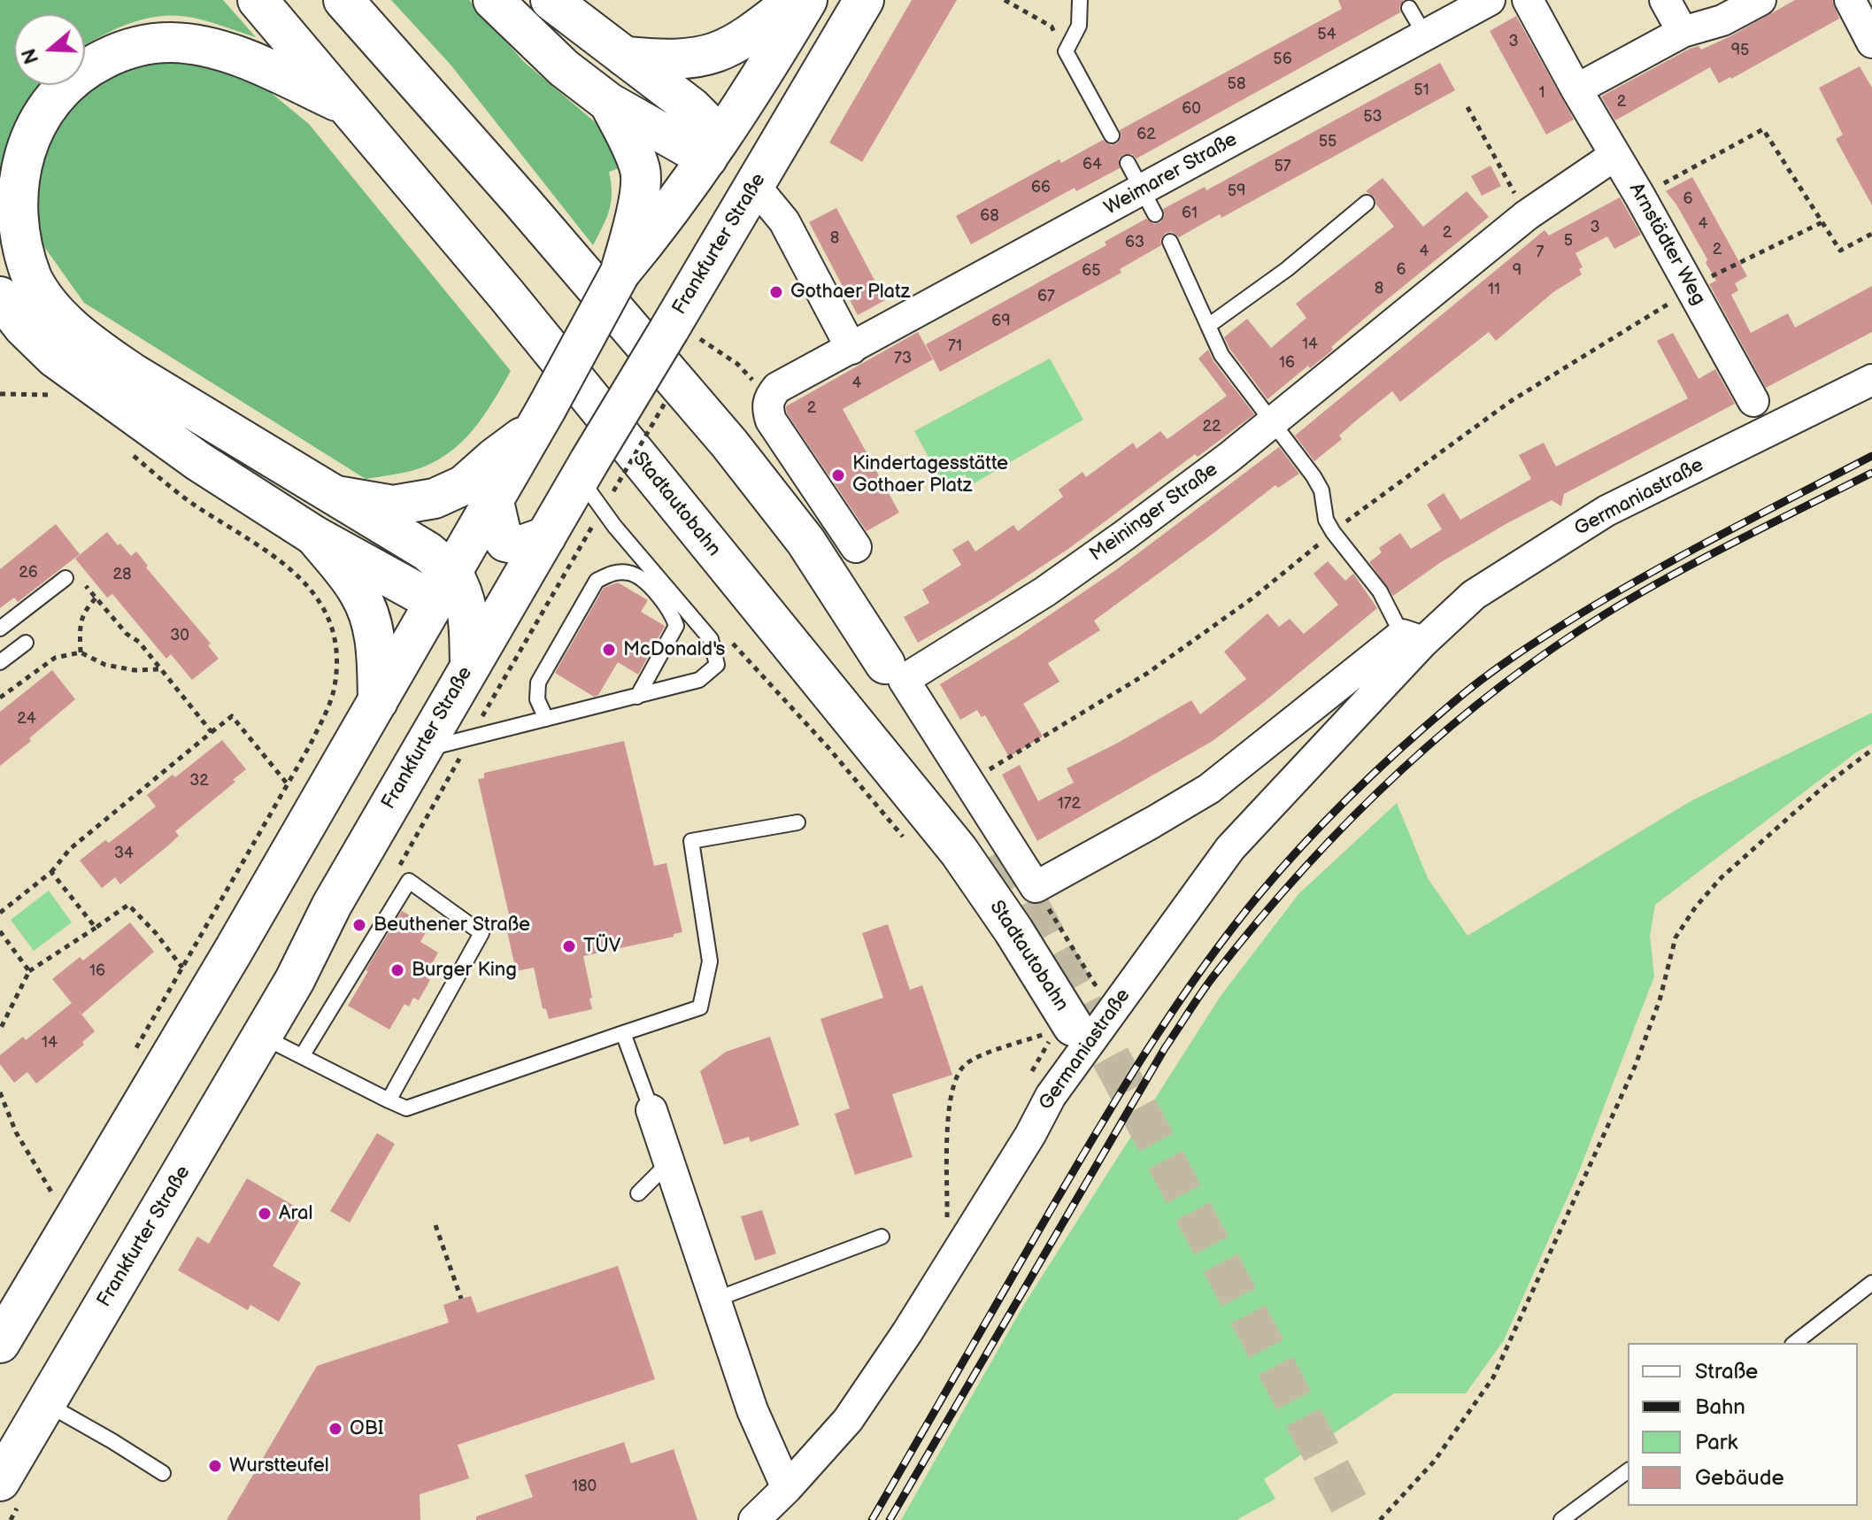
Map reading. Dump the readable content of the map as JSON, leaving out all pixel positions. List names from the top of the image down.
{
  "streets": {
    "main road": ["Frankfurter Straße", "Stadtautobahn"],
    "street": [
      "Weimarer Straße",
      "Arnstädter Weg",
      "Germaniastraße",
      "Meininger Straße"
    ]
  },
  "crossings": [
    ["Arnstädter Weg", "Meininger Straße"],
    ["Germaniastraße", "Meininger Straße"]
  ],
  "places": [
    "Gothaer Platz",
    "Kindertagesstätte Gothaer Platz",
    "McDonald's",
    "Beuthener Straße",
    "TÜV",
    "Burger King",
    "Aral",
    "OBI",
    "Wurstteufel"
  ],
  "house_numbers": [
    "54",
    "3",
    "95",
    "56",
    "58",
    "51",
    "1",
    "2",
    "60",
    "53",
    "62",
    "55",
    "64",
    "57",
    "66",
    "59",
    "6",
    "61",
    "68",
    "4",
    "3",
    "2",
    "8",
    "5",
    "63",
    "2",
    "4",
    "7",
    "6",
    "65",
    "9",
    "8",
    "11",
    "67",
    "69",
    "14",
    "71",
    "73",
    "16",
    "4",
    "2",
    "22",
    "26",
    "28",
    "30",
    "24",
    "32",
    "172",
    "34",
    "16",
    "14",
    "180"
  ],
  "legend": [
    "Straße",
    "Bahn",
    "Park",
    "Gebäude"
  ],
  "north": "left"
}
